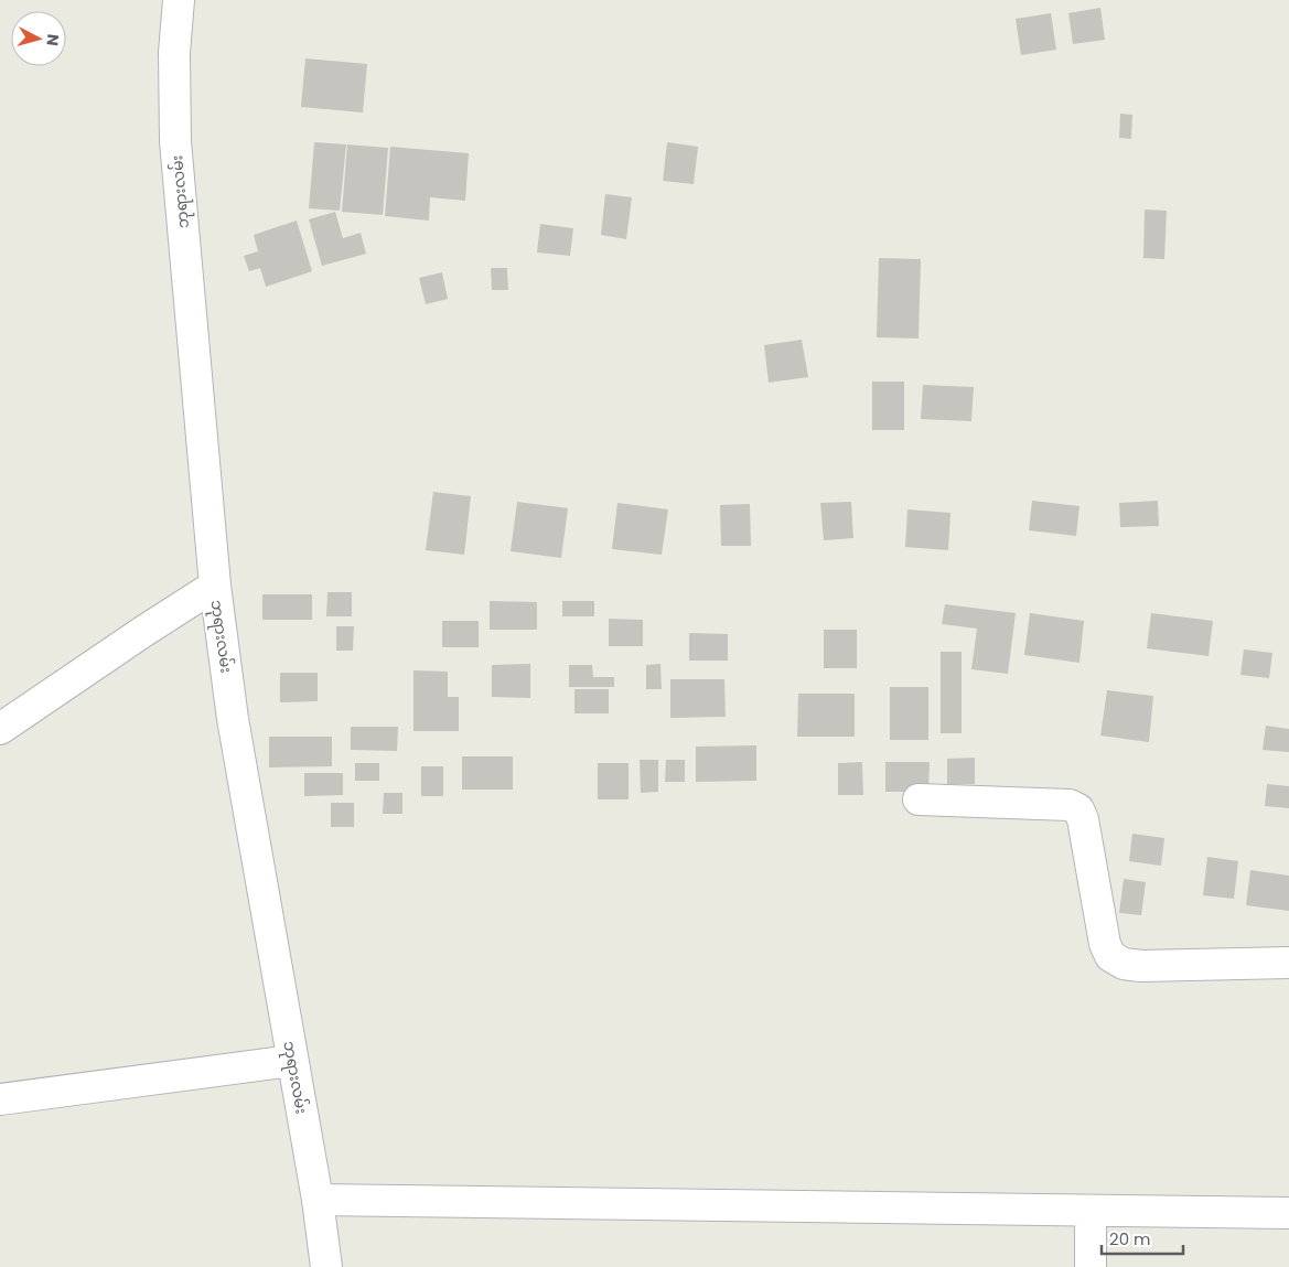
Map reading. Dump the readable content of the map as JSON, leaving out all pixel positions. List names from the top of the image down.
{
  "streets": {
    "street": ["ဘုရားလမ်း"]
  },
  "scale_bar": "20 m",
  "north": "right"
}
